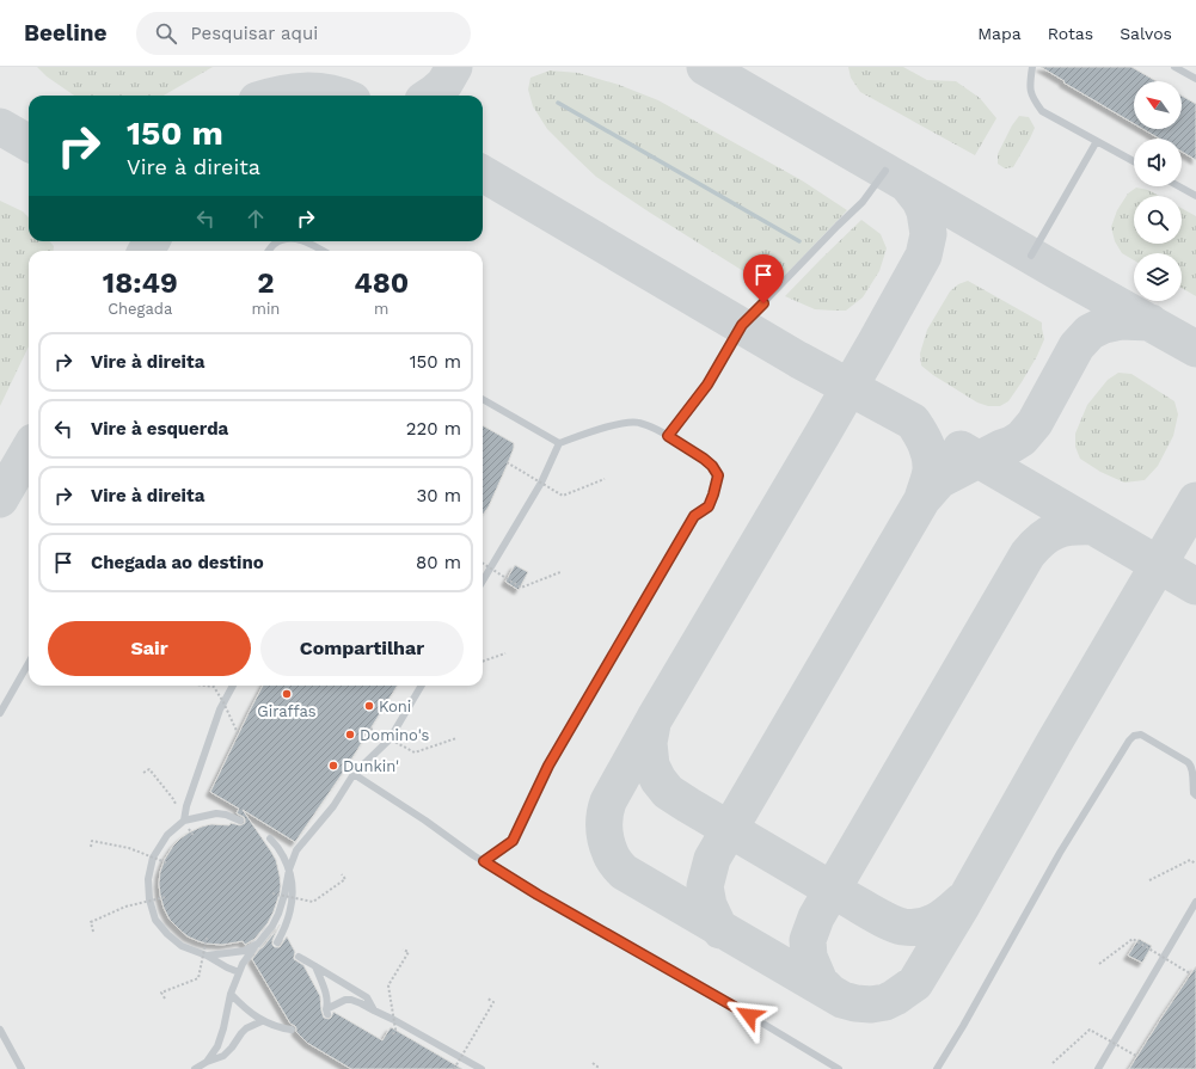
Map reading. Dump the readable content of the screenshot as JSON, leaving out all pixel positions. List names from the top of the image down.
{
  "places": [
    "Giraffas",
    "Koni",
    "Domino's",
    "Dunkin'"
  ],
  "north": "top left",
  "page": {
    "header": "Beeline",
    "search": "Pesquisar aqui",
    "nav": ["Mapa", "Rotas", "Salvos"],
    "turn": ["150 m", "Vire à direita"],
    "eta": [
      "18:49",
      "Chegada",
      "2",
      "min",
      "480",
      "m"
    ],
    "list": [
      {
        "name": "Vire à direita",
        "value": "150 m"
      },
      {
        "name": "Vire à esquerda",
        "value": "220 m"
      },
      {
        "name": "Vire à direita",
        "value": "30 m"
      },
      {
        "name": "Chegada ao destino",
        "value": "80 m"
      }
    ],
    "buttons": ["Sair", "Compartilhar"]
  }
}
